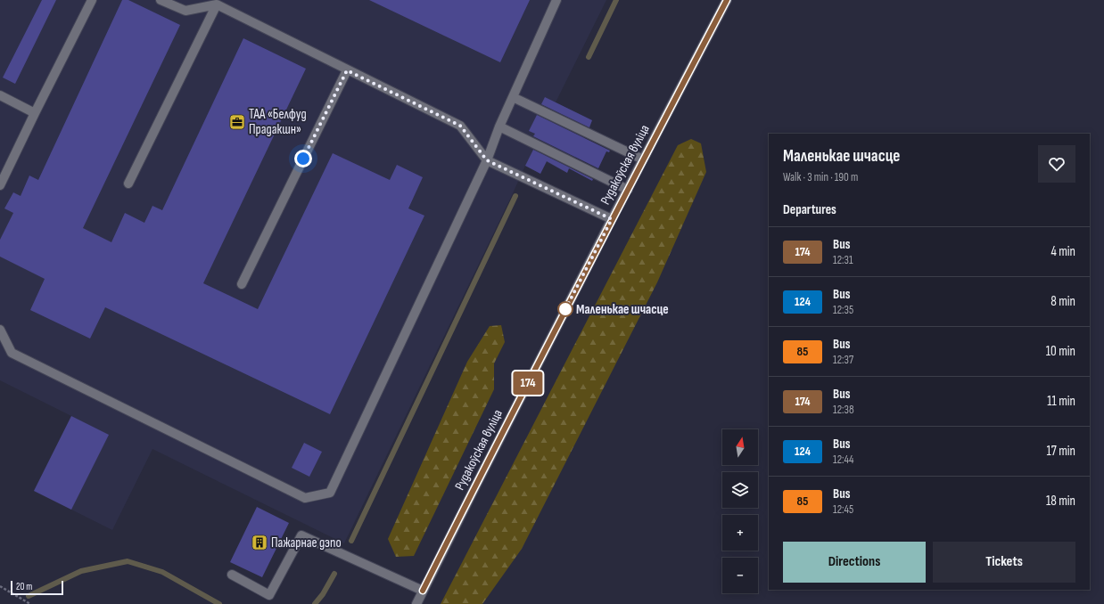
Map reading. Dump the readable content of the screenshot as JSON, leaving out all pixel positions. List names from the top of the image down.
{
  "streets": {
    "street": ["Рудакоўская вуліца"]
  },
  "places": {
    "office": ["ТАА «Белфуд Прадакшн»"],
    "other": ["Маленькае шчасце"],
    "building": ["Пажарнае дэпо"]
  },
  "lines": ["bus line 174"],
  "scale_bar": "20 m",
  "north": "top",
  "page": {
    "on_map": "174",
    "heading": [
      ["Маленькае шчасце", "Walk · 3 min · 190 m"],
      "Departures"
    ],
    "list": [
      {
        "mark": "174",
        "name": "Bus",
        "note": "12:31",
        "value": "4 min"
      },
      {
        "mark": "124",
        "name": "Bus",
        "note": "12:35",
        "value": "8 min"
      },
      {
        "mark": "85",
        "name": "Bus",
        "note": "12:37",
        "value": "10 min"
      },
      {
        "mark": "174",
        "name": "Bus",
        "note": "12:38",
        "value": "11 min"
      },
      {
        "mark": "124",
        "name": "Bus",
        "note": "12:44",
        "value": "17 min"
      },
      {
        "mark": "85",
        "name": "Bus",
        "note": "12:45",
        "value": "18 min"
      }
    ],
    "map_buttons": ["+", "−"],
    "buttons": ["Directions", "Tickets"],
    "scale": "20 m"
  }
}
